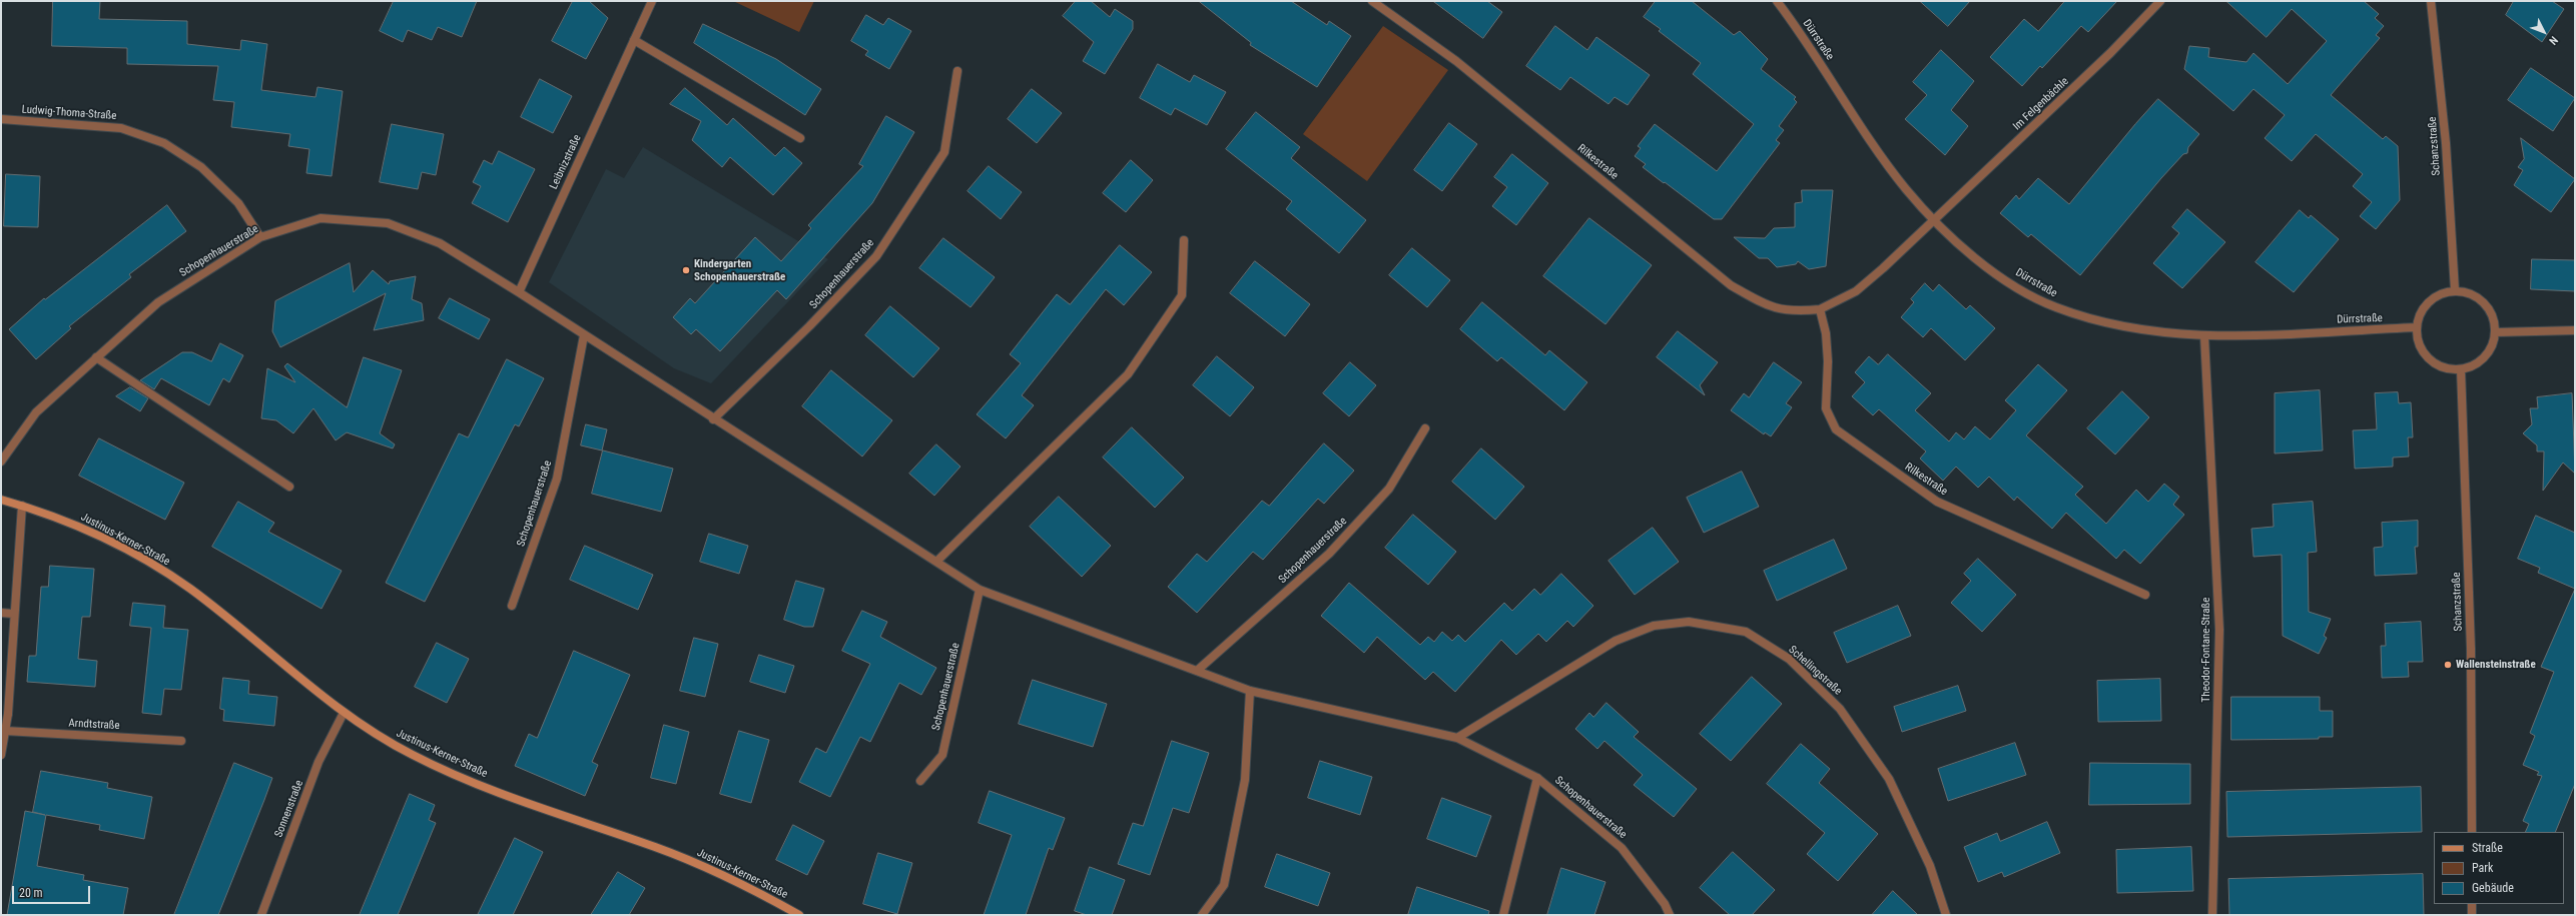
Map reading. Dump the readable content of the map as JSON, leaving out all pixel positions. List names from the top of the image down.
{
  "streets": {
    "street": [
      "Dürrstraße",
      "Im Felgenbächle",
      "Ludwig-Thoma-Straße",
      "Schanzstraße",
      "Leibnizstraße",
      "Rilkestraße",
      "Schopenhauerstraße",
      "Justinus-Kerner-Straße",
      "Theodor-Fontane-Straße",
      "Schellingstraße",
      "Arndtstraße",
      "Sonnenstraße"
    ]
  },
  "crossings": [
    ["Dürrstraße", "Im Felgenbächle"],
    ["Dürrstraße", "Schanzstraße"],
    ["Dürrstraße", "Rilkestraße"],
    ["Dürrstraße", "Theodor-Fontane-Straße"],
    ["Im Felgenbächle", "Rilkestraße"],
    ["Ludwig-Thoma-Straße", "Schopenhauerstraße"],
    ["Leibnizstraße", "Schopenhauerstraße"],
    ["Schopenhauerstraße", "Schellingstraße"],
    ["Justinus-Kerner-Straße", "Sonnenstraße"]
  ],
  "places": ["Kindergarten Schopenhauerstraße", "Wallensteinstraße"],
  "legend": ["Straße", "Park", "Gebäude"],
  "scale_bar": "20 m",
  "north": "bottom right"
}
